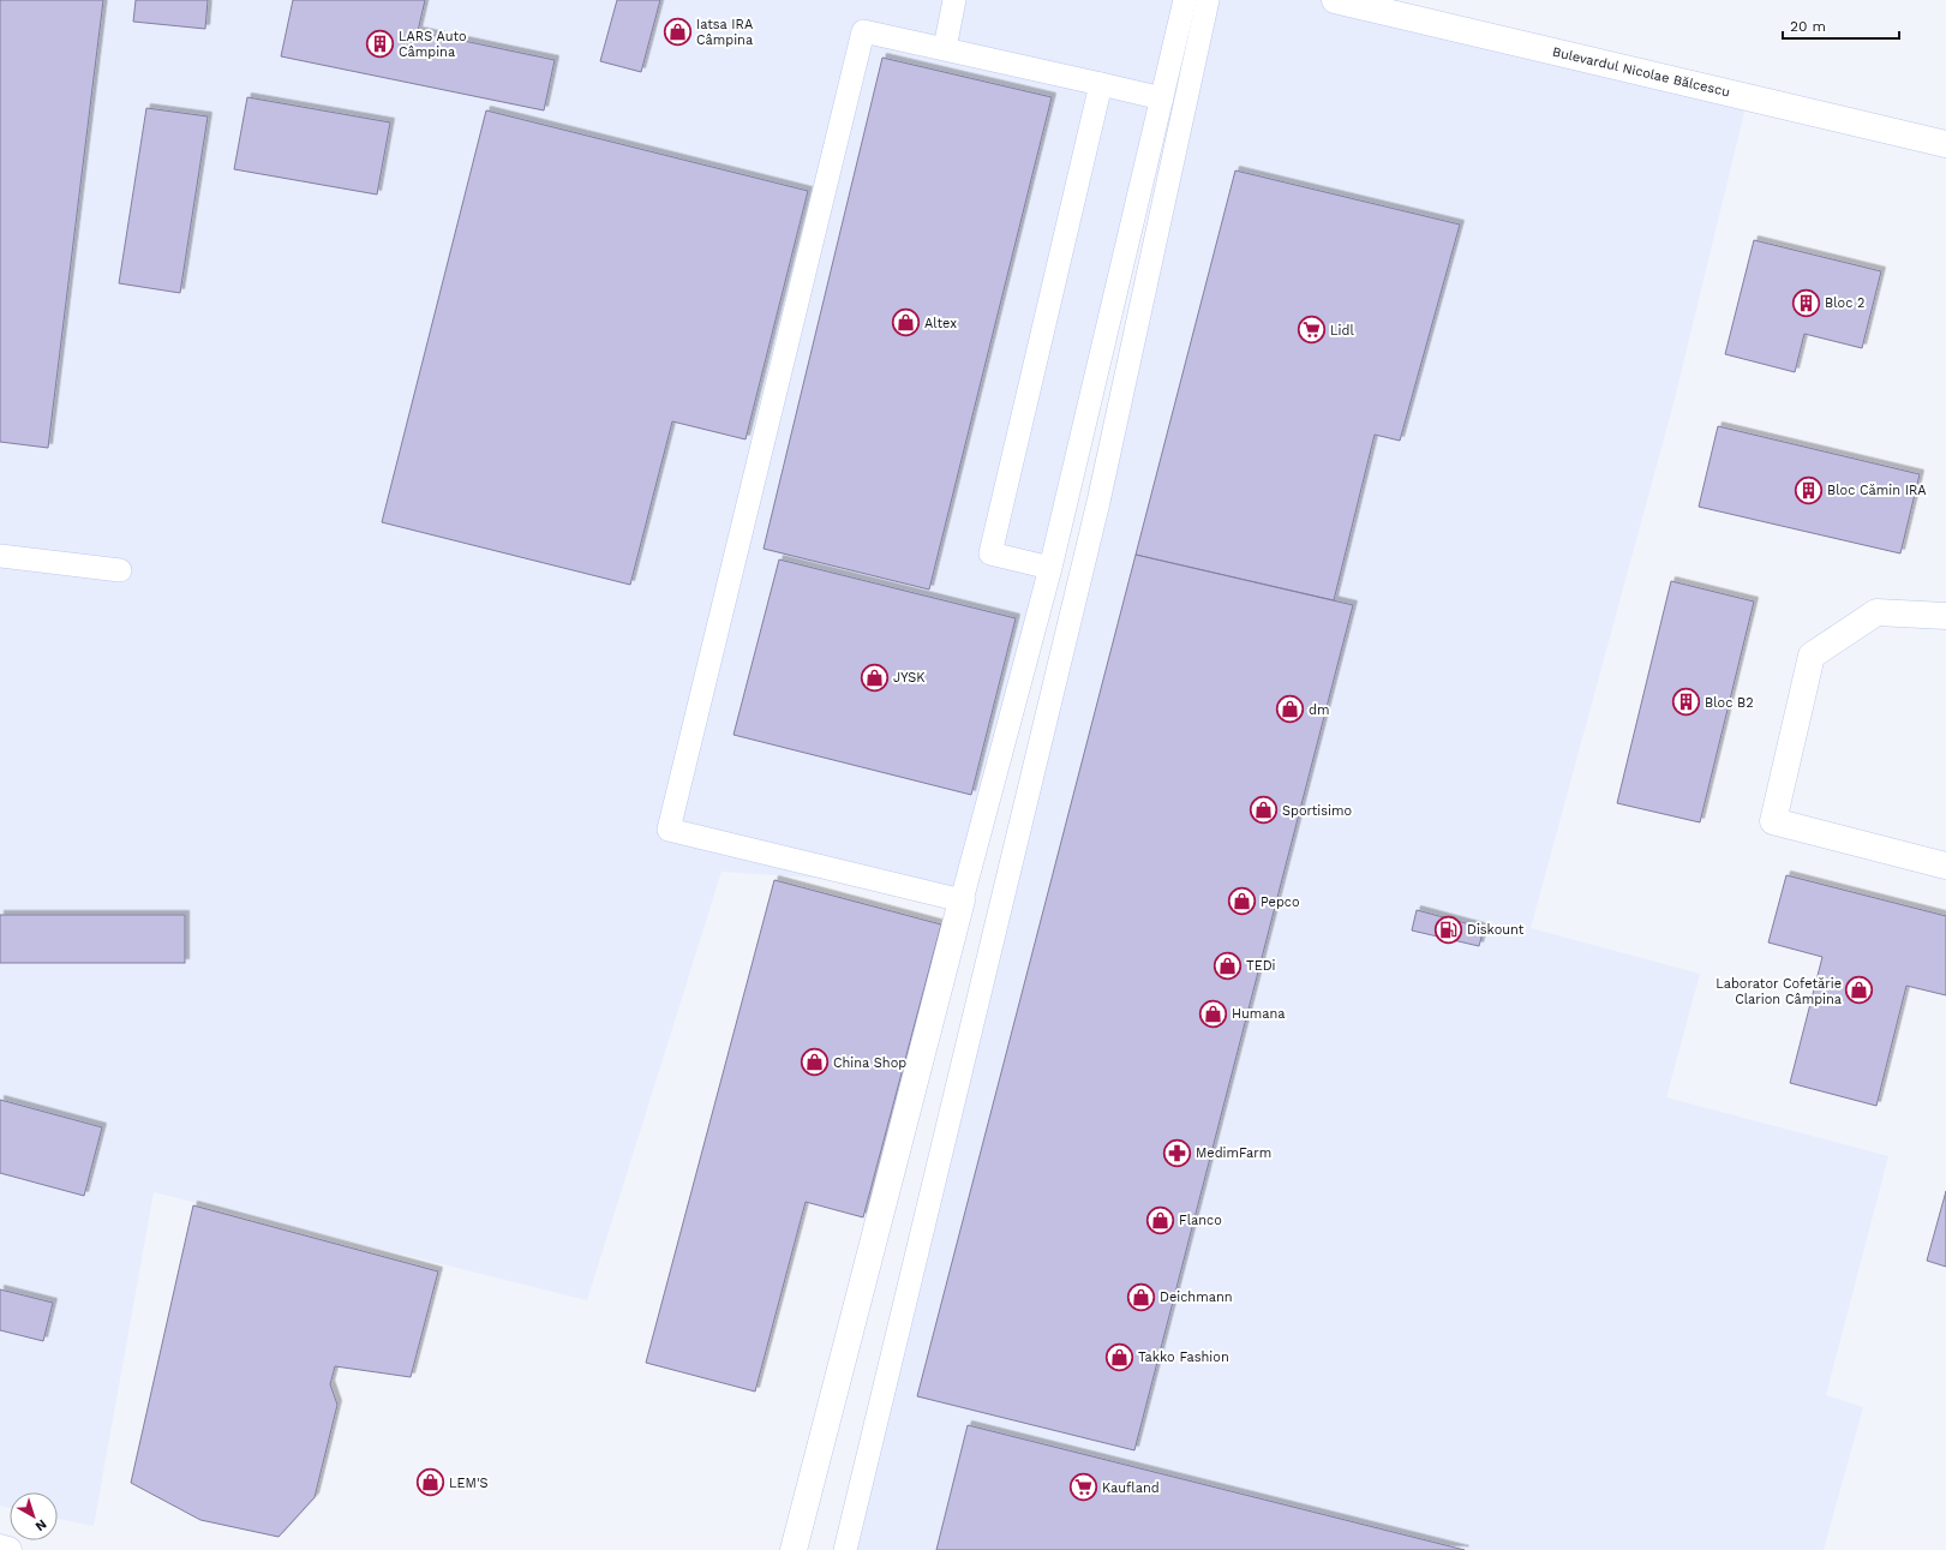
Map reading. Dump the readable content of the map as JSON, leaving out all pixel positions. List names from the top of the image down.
{
  "streets": {
    "street": ["Bulevardul Nicolae Bălcescu"]
  },
  "places": {
    "shop": [
      "Iatsa IRA Câmpina",
      "Altex",
      "JYSK",
      "dm",
      "Sportisimo",
      "Pepco",
      "TEDi",
      "Laborator Cofetărie Clarion Câmpina",
      "Humana",
      "China Shop",
      "Flanco",
      "Deichmann",
      "Takko Fashion",
      "LEM'S"
    ],
    "building": [
      "LARS Auto Câmpina",
      "Bloc 2",
      "Bloc Cămin IRA",
      "Bloc B2"
    ],
    "supermarket": ["Lidl", "Kaufland"],
    "fuel station": ["Diskount"],
    "pharmacy": ["MedimFarm"]
  },
  "scale_bar": "20 m",
  "north": "bottom right"
}
